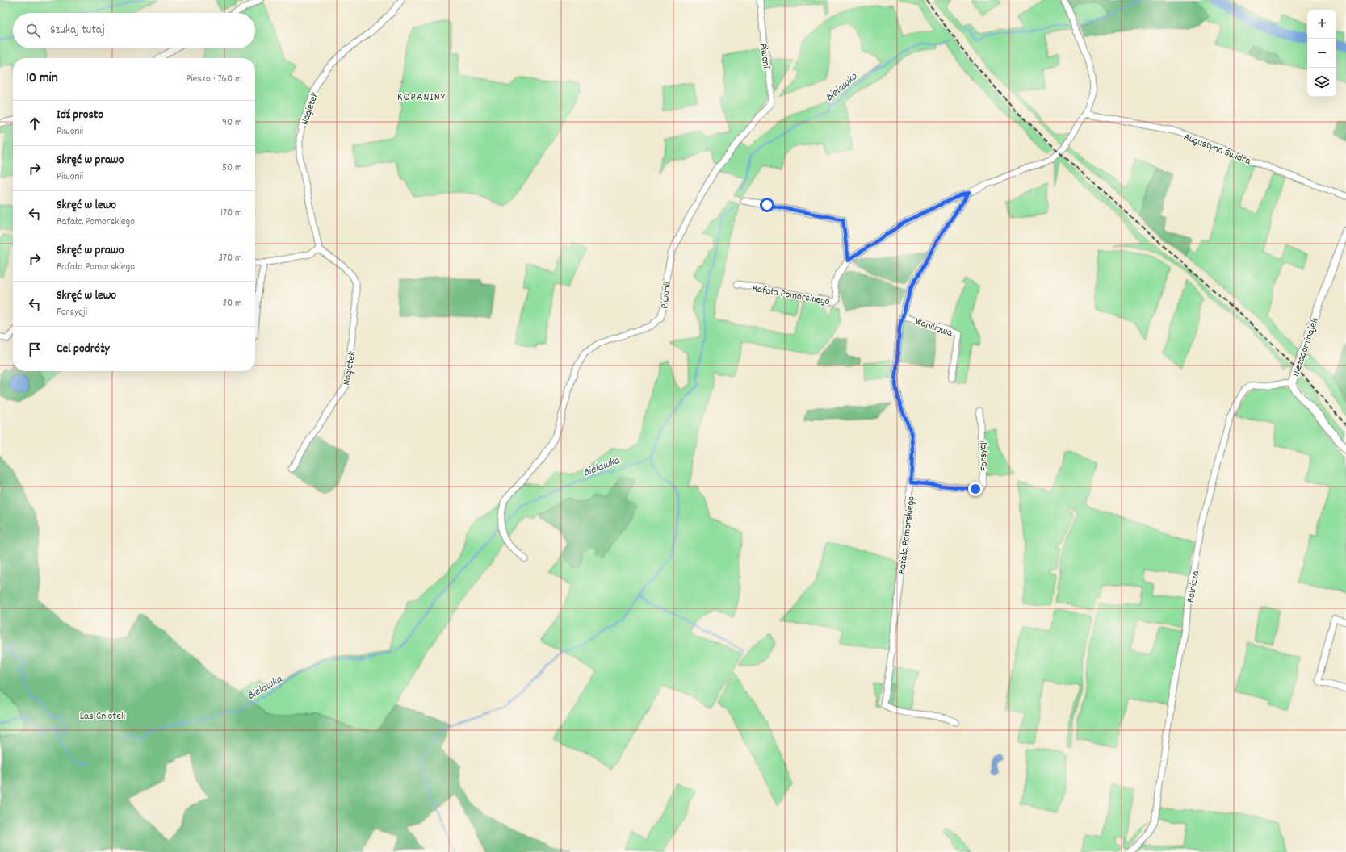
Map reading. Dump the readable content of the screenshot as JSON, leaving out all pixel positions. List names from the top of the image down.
{
  "streets": {
    "street": [
      "Piwonii",
      "Nagietek",
      "Augustyna Świdra",
      "Rafała Pomorskiego",
      "Waniliowa",
      "Niezapominajek",
      "Forsycji",
      "Rolnicza"
    ]
  },
  "crossings": [
    ["Augustyna Świdra", "Rafała Pomorskiego"],
    ["Rafała Pomorskiego", "Waniliowa"],
    ["Rafała Pomorskiego", "Forsycji"],
    ["Niezapominajek", "Rolnicza"]
  ],
  "districts": ["KOPANINY"],
  "water": ["Bielawka"],
  "parks": ["Las Gniotek"],
  "page": {
    "map_buttons": ["+", "−"],
    "search": "Szukaj tutaj",
    "heading": ["10 min", "Pieszo · 760 m"],
    "list": [
      ["Idź prosto", "Piwonii", "90 m"],
      ["Skręć w prawo", "Piwonii", "50 m"],
      ["Skręć w lewo", "Rafała Pomorskiego", "170 m"],
      ["Skręć w prawo", "Rafała Pomorskiego", "370 m"],
      ["Skręć w lewo", "Forsycji", "80 m"],
      "Cel podróży"
    ]
  }
}
